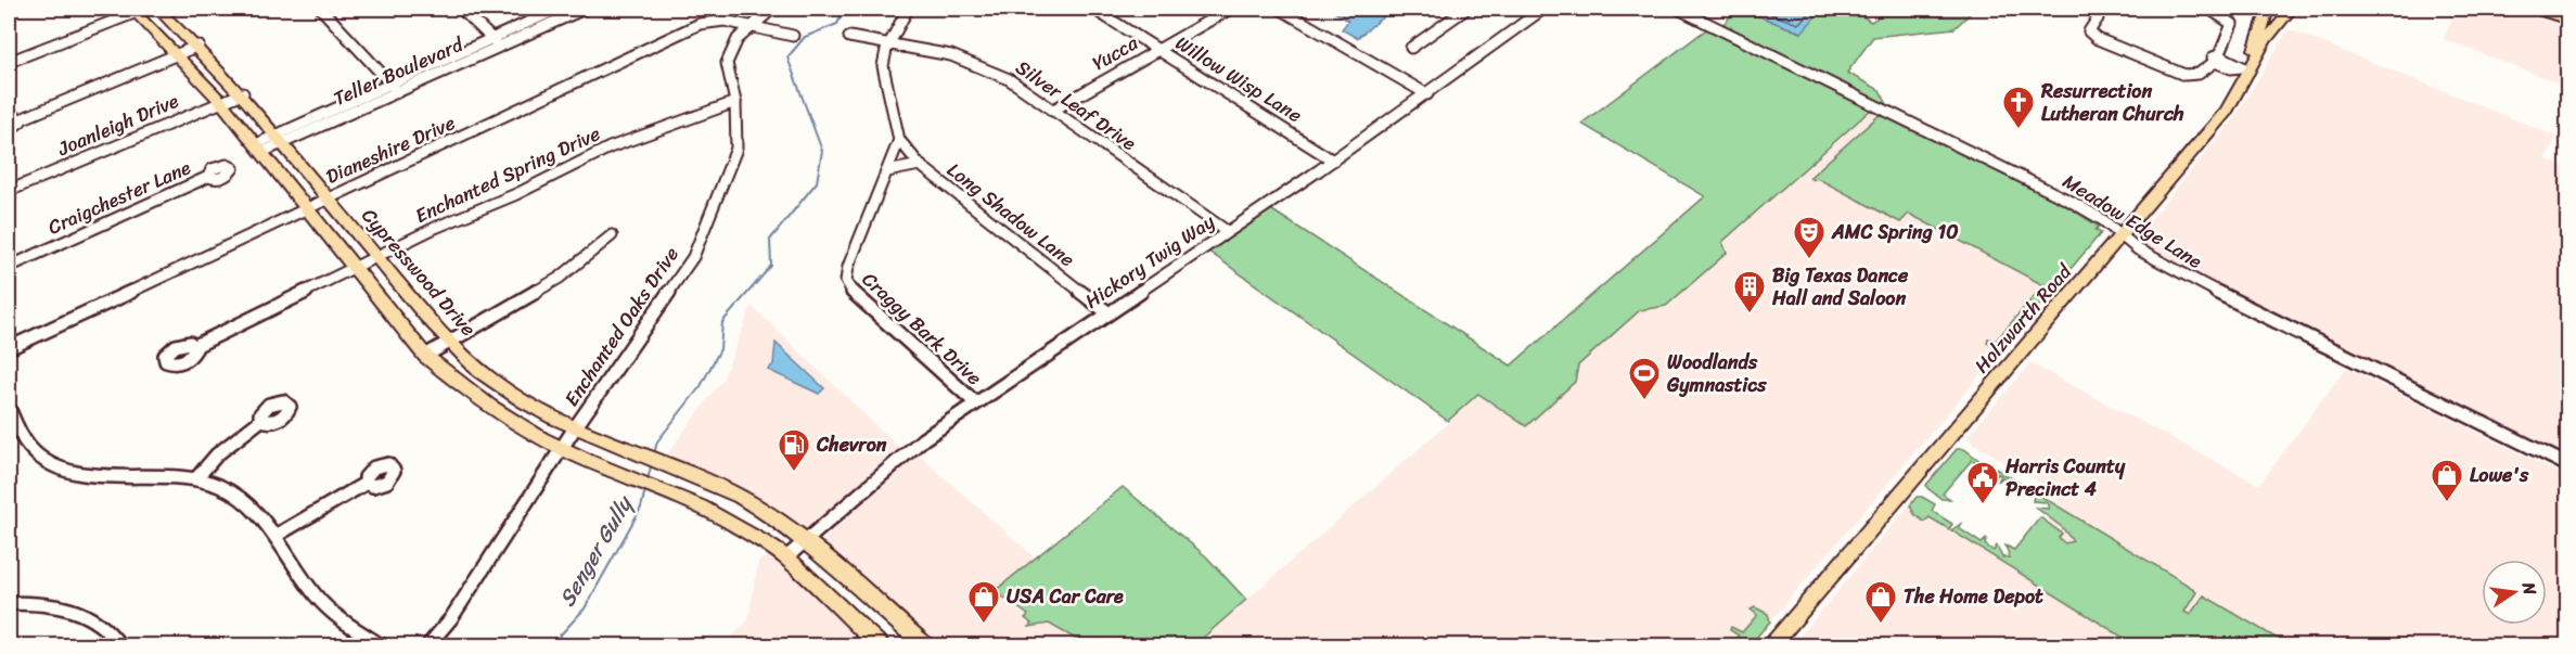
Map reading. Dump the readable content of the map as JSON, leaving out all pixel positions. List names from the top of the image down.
{
  "streets": {
    "main road": ["Cypresswood Drive", "Holzwarth Road"],
    "street": [
      "Yucca",
      "Teller Boulevard",
      "Willow Wisp Lane",
      "Silver Leaf Drive",
      "Joanleigh Drive",
      "Dianeshire Drive",
      "Enchanted Spring Drive",
      "Craigchester Lane",
      "Long Shadow Lane",
      "Meadow Edge Lane",
      "Hickory Twig Way",
      "Enchanted Oaks Drive",
      "Craggy Bark Drive"
    ]
  },
  "crossings": [
    ["Yucca", "Willow Wisp Lane"],
    ["Yucca", "Silver Leaf Drive"],
    ["Teller Boulevard", "Cypresswood Drive"],
    ["Willow Wisp Lane", "Hickory Twig Way"],
    ["Silver Leaf Drive", "Hickory Twig Way"],
    ["Joanleigh Drive", "Cypresswood Drive"],
    ["Dianeshire Drive", "Cypresswood Drive"],
    ["Dianeshire Drive", "Enchanted Oaks Drive"],
    ["Enchanted Spring Drive", "Cypresswood Drive"],
    ["Enchanted Spring Drive", "Enchanted Oaks Drive"],
    ["Long Shadow Lane", "Hickory Twig Way"],
    ["Meadow Edge Lane", "Holzwarth Road"],
    ["Hickory Twig Way", "Cypresswood Drive"],
    ["Hickory Twig Way", "Craggy Bark Drive"],
    ["Cypresswood Drive", "Enchanted Oaks Drive"]
  ],
  "water": ["Senger Gully"],
  "places": {
    "church": ["Resurrection Lutheran Church"],
    "theatre": ["AMC Spring 10"],
    "building": ["Big Texas Dance Hall and Saloon"],
    "sports": ["Woodlands Gymnastics"],
    "fuel station": ["Chevron"],
    "shop": ["Lowe's", "USA Car Care", "The Home Depot"],
    "public building": ["Harris County Precinct 4"]
  },
  "north": "right"
}
